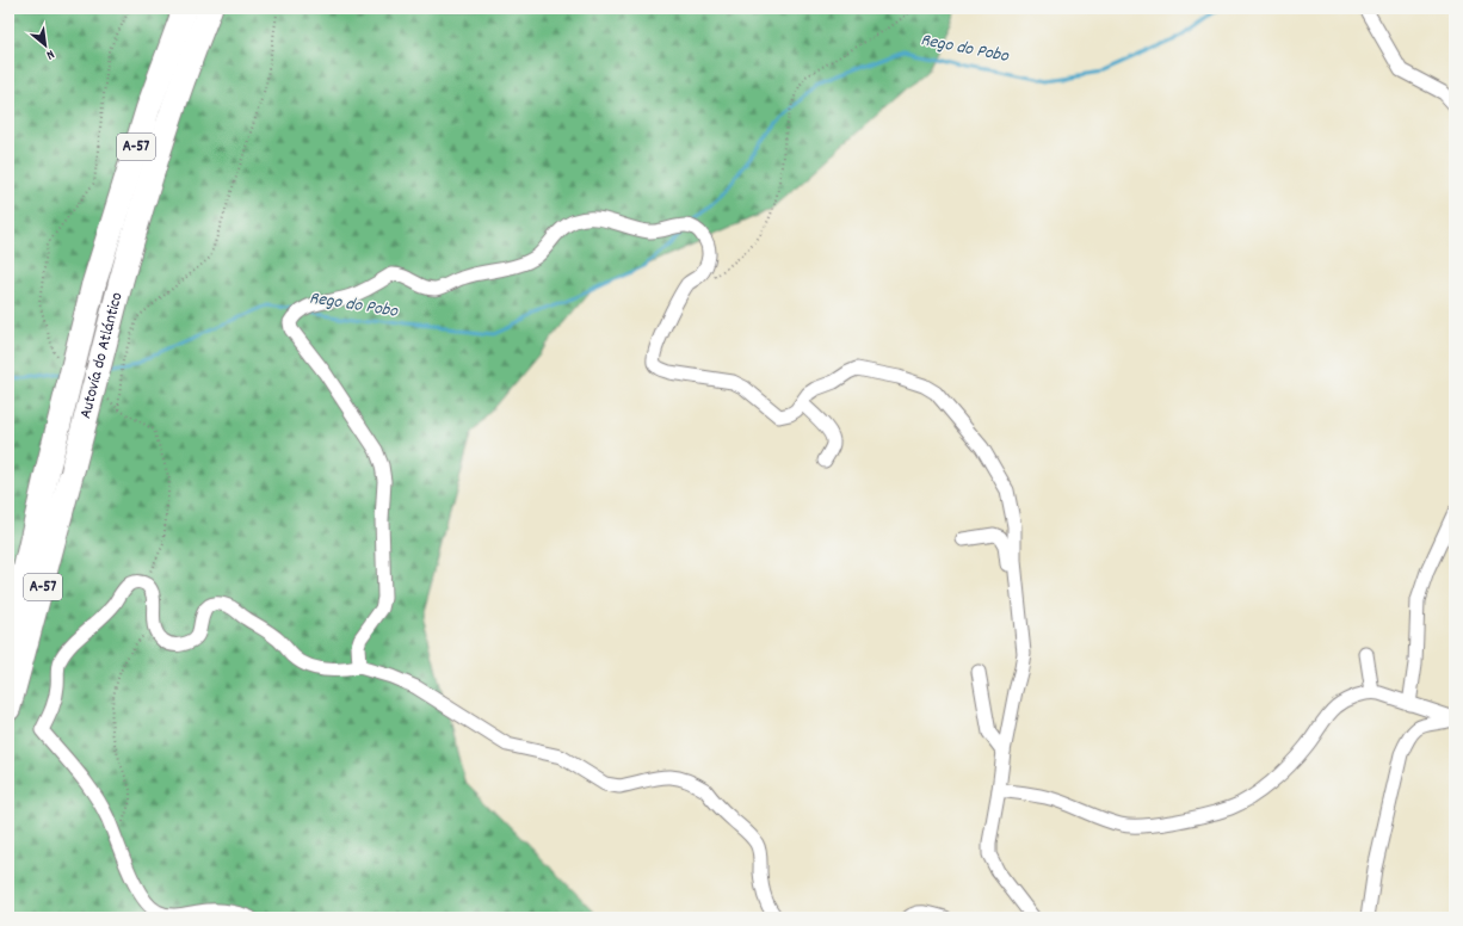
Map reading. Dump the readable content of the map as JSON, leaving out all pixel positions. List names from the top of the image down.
{
  "streets": {
    "highway": ["A-57", "Autovía do Atlántico"]
  },
  "water": ["Rego do Pobo"],
  "north": "bottom right"
}
